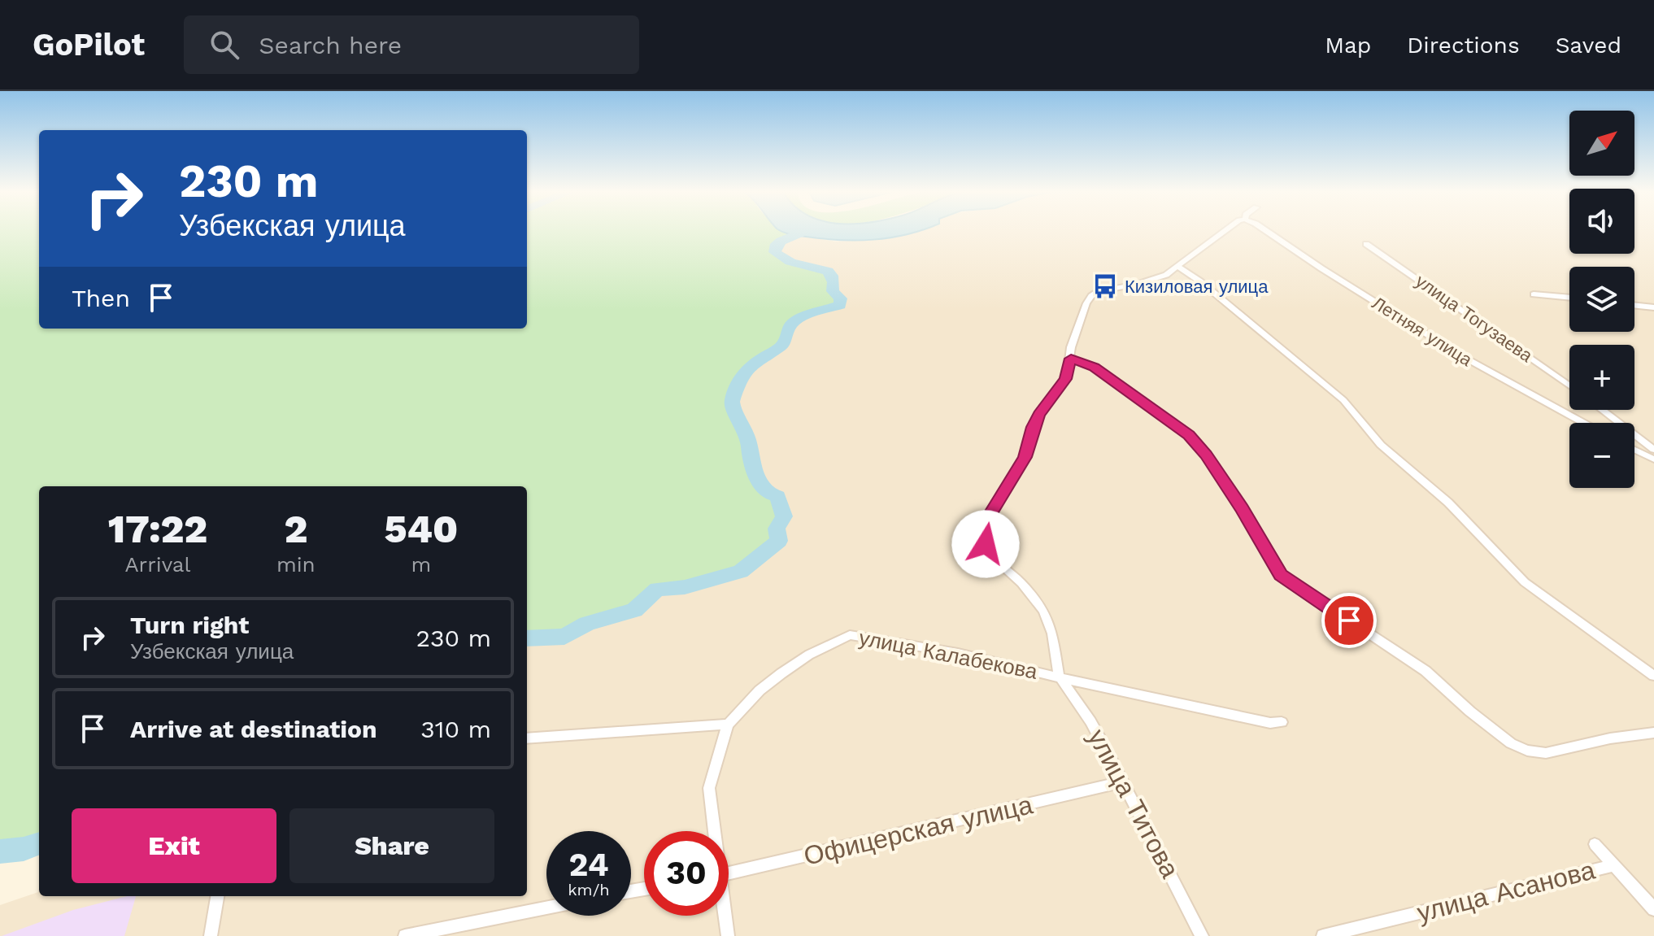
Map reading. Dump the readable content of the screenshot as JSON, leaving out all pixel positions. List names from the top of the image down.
{
  "streets": {
    "street": [
      "улица Тогузаева",
      "Летняя улица",
      "улица Калабекова",
      "улица Титова",
      "Офицерская улица",
      "улица Асанова"
    ]
  },
  "crossings": [
    ["улица Калабекова", "улица Титова"],
    ["улица Титова", "Офицерская улица"]
  ],
  "places": {
    "bus stop": ["Кизиловая улица"]
  },
  "north": "top right",
  "page": {
    "header": "GoPilot",
    "search": "Search here",
    "nav": ["Map", "Directions", "Saved"],
    "map_buttons": ["+", "−"],
    "turn": ["230 m", "Узбекская улица"],
    "then": "Then",
    "eta": [
      "17:22",
      "Arrival",
      "2",
      "min",
      "540",
      "m"
    ],
    "list": [
      {
        "name": "Turn right",
        "note": "Узбекская улица",
        "value": "230 m"
      },
      {
        "name": "Arrive at destination",
        "value": "310 m"
      }
    ],
    "buttons": ["Exit", "Share"],
    "speed": "24 km/h",
    "limit": "30"
  }
}
